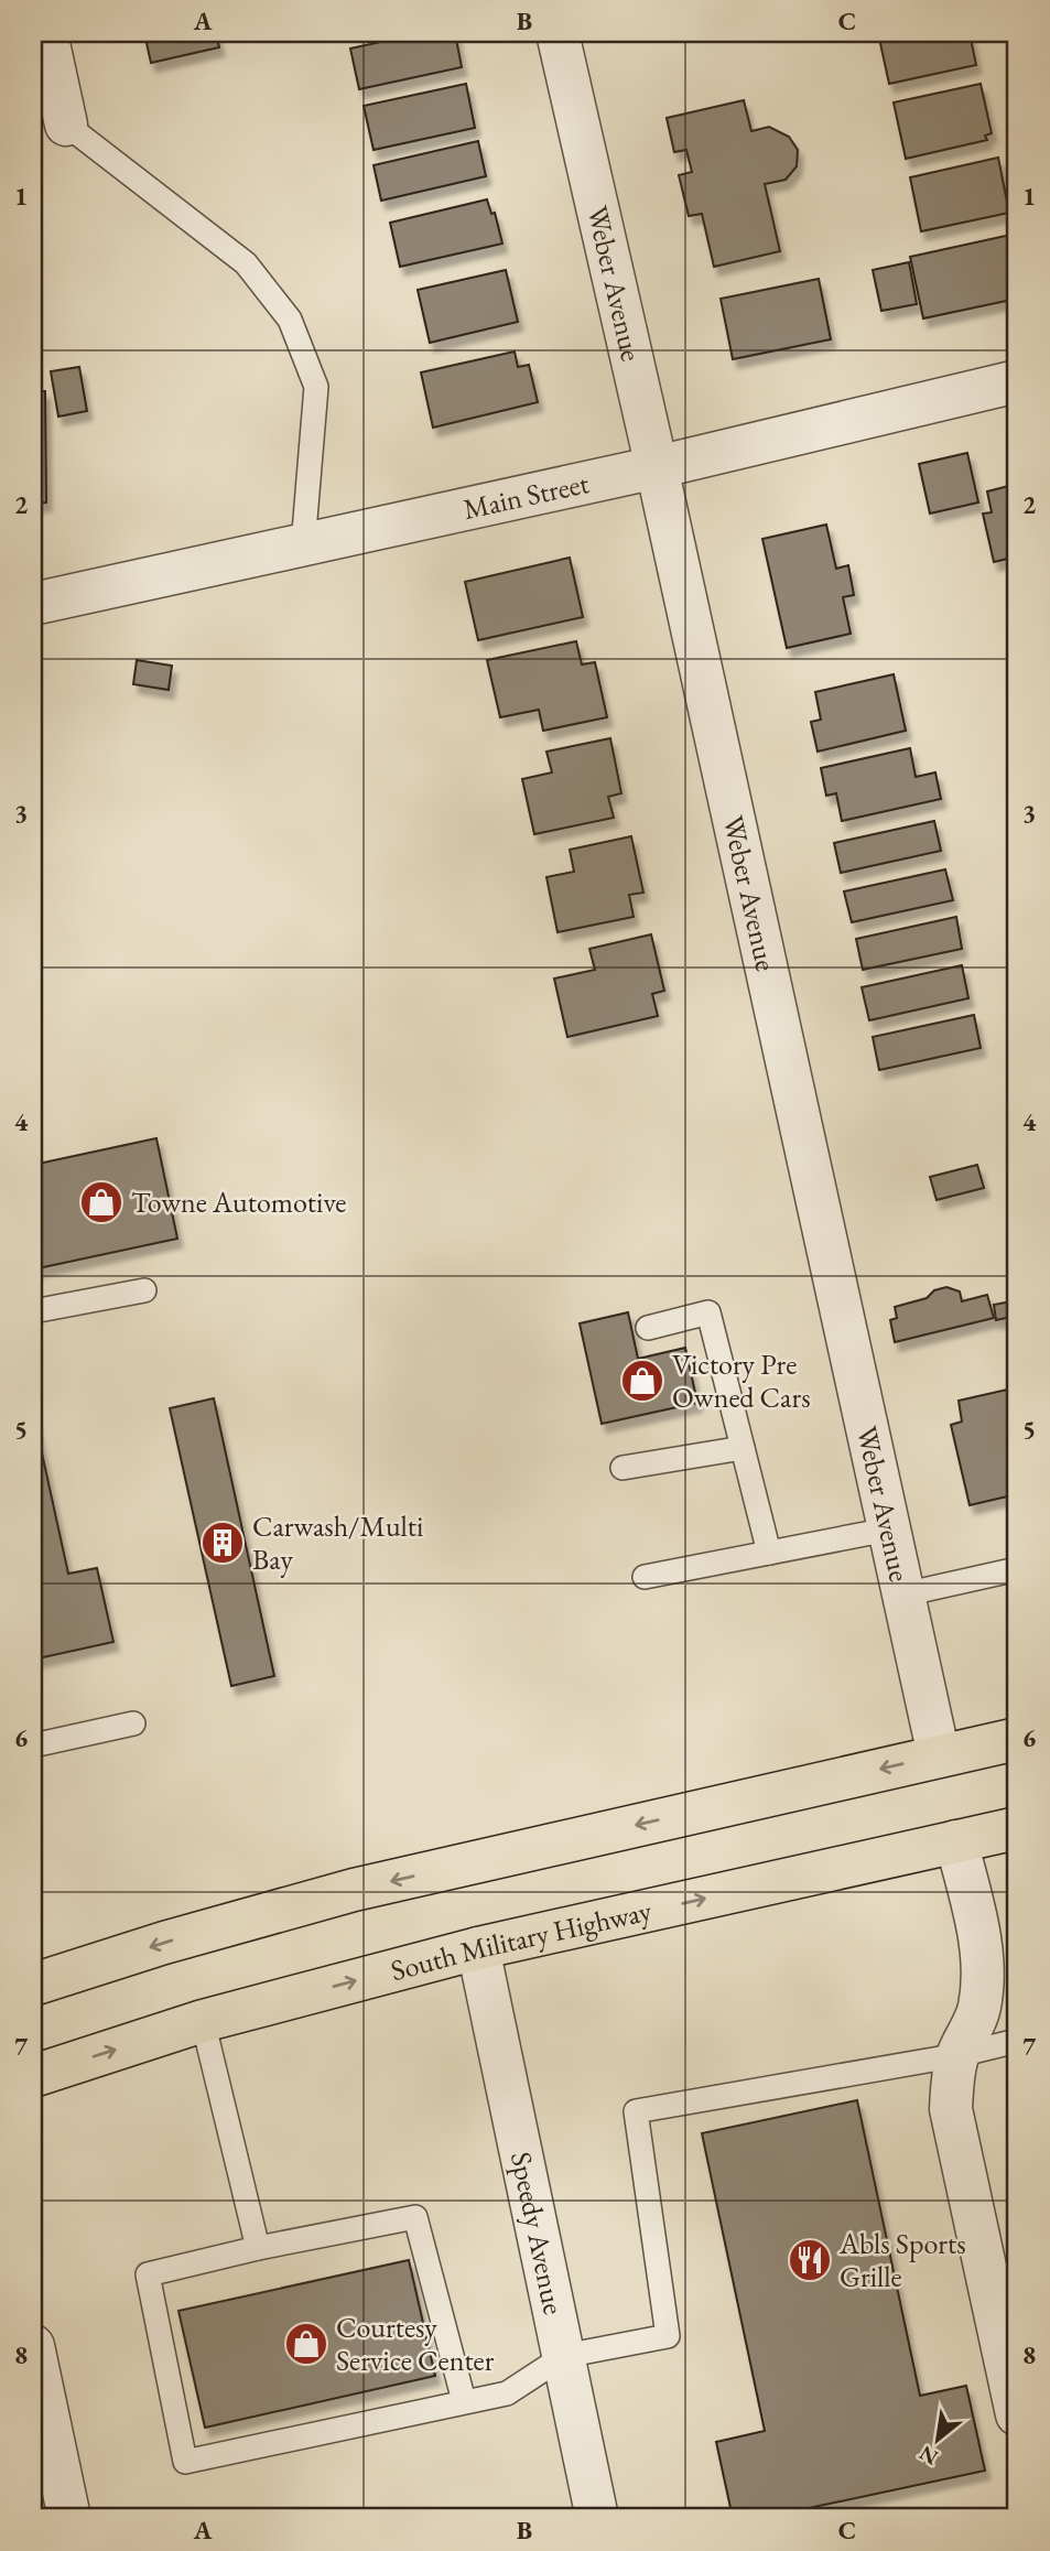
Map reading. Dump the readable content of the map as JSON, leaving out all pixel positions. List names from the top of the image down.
{
  "streets": {
    "main road": ["South Military Highway"],
    "street": ["Weber Avenue", "Main Street", "Speedy Avenue"]
  },
  "crossings": [
    ["Weber Avenue", "Main Street"],
    ["South Military Highway", "Speedy Avenue"]
  ],
  "places": {
    "shop": ["Towne Automotive", "Victory Pre Owned Cars", "Courtesy Service Center"],
    "building": ["Carwash/Multi Bay"],
    "restaurant": ["Abls Sports Grille"]
  },
  "north": "bottom left",
  "grid": {
    "columns": ["A", "B", "C"],
    "rows": [
      "1",
      "2",
      "3",
      "4",
      "5",
      "6",
      "7",
      "8"
    ]
  }
}
